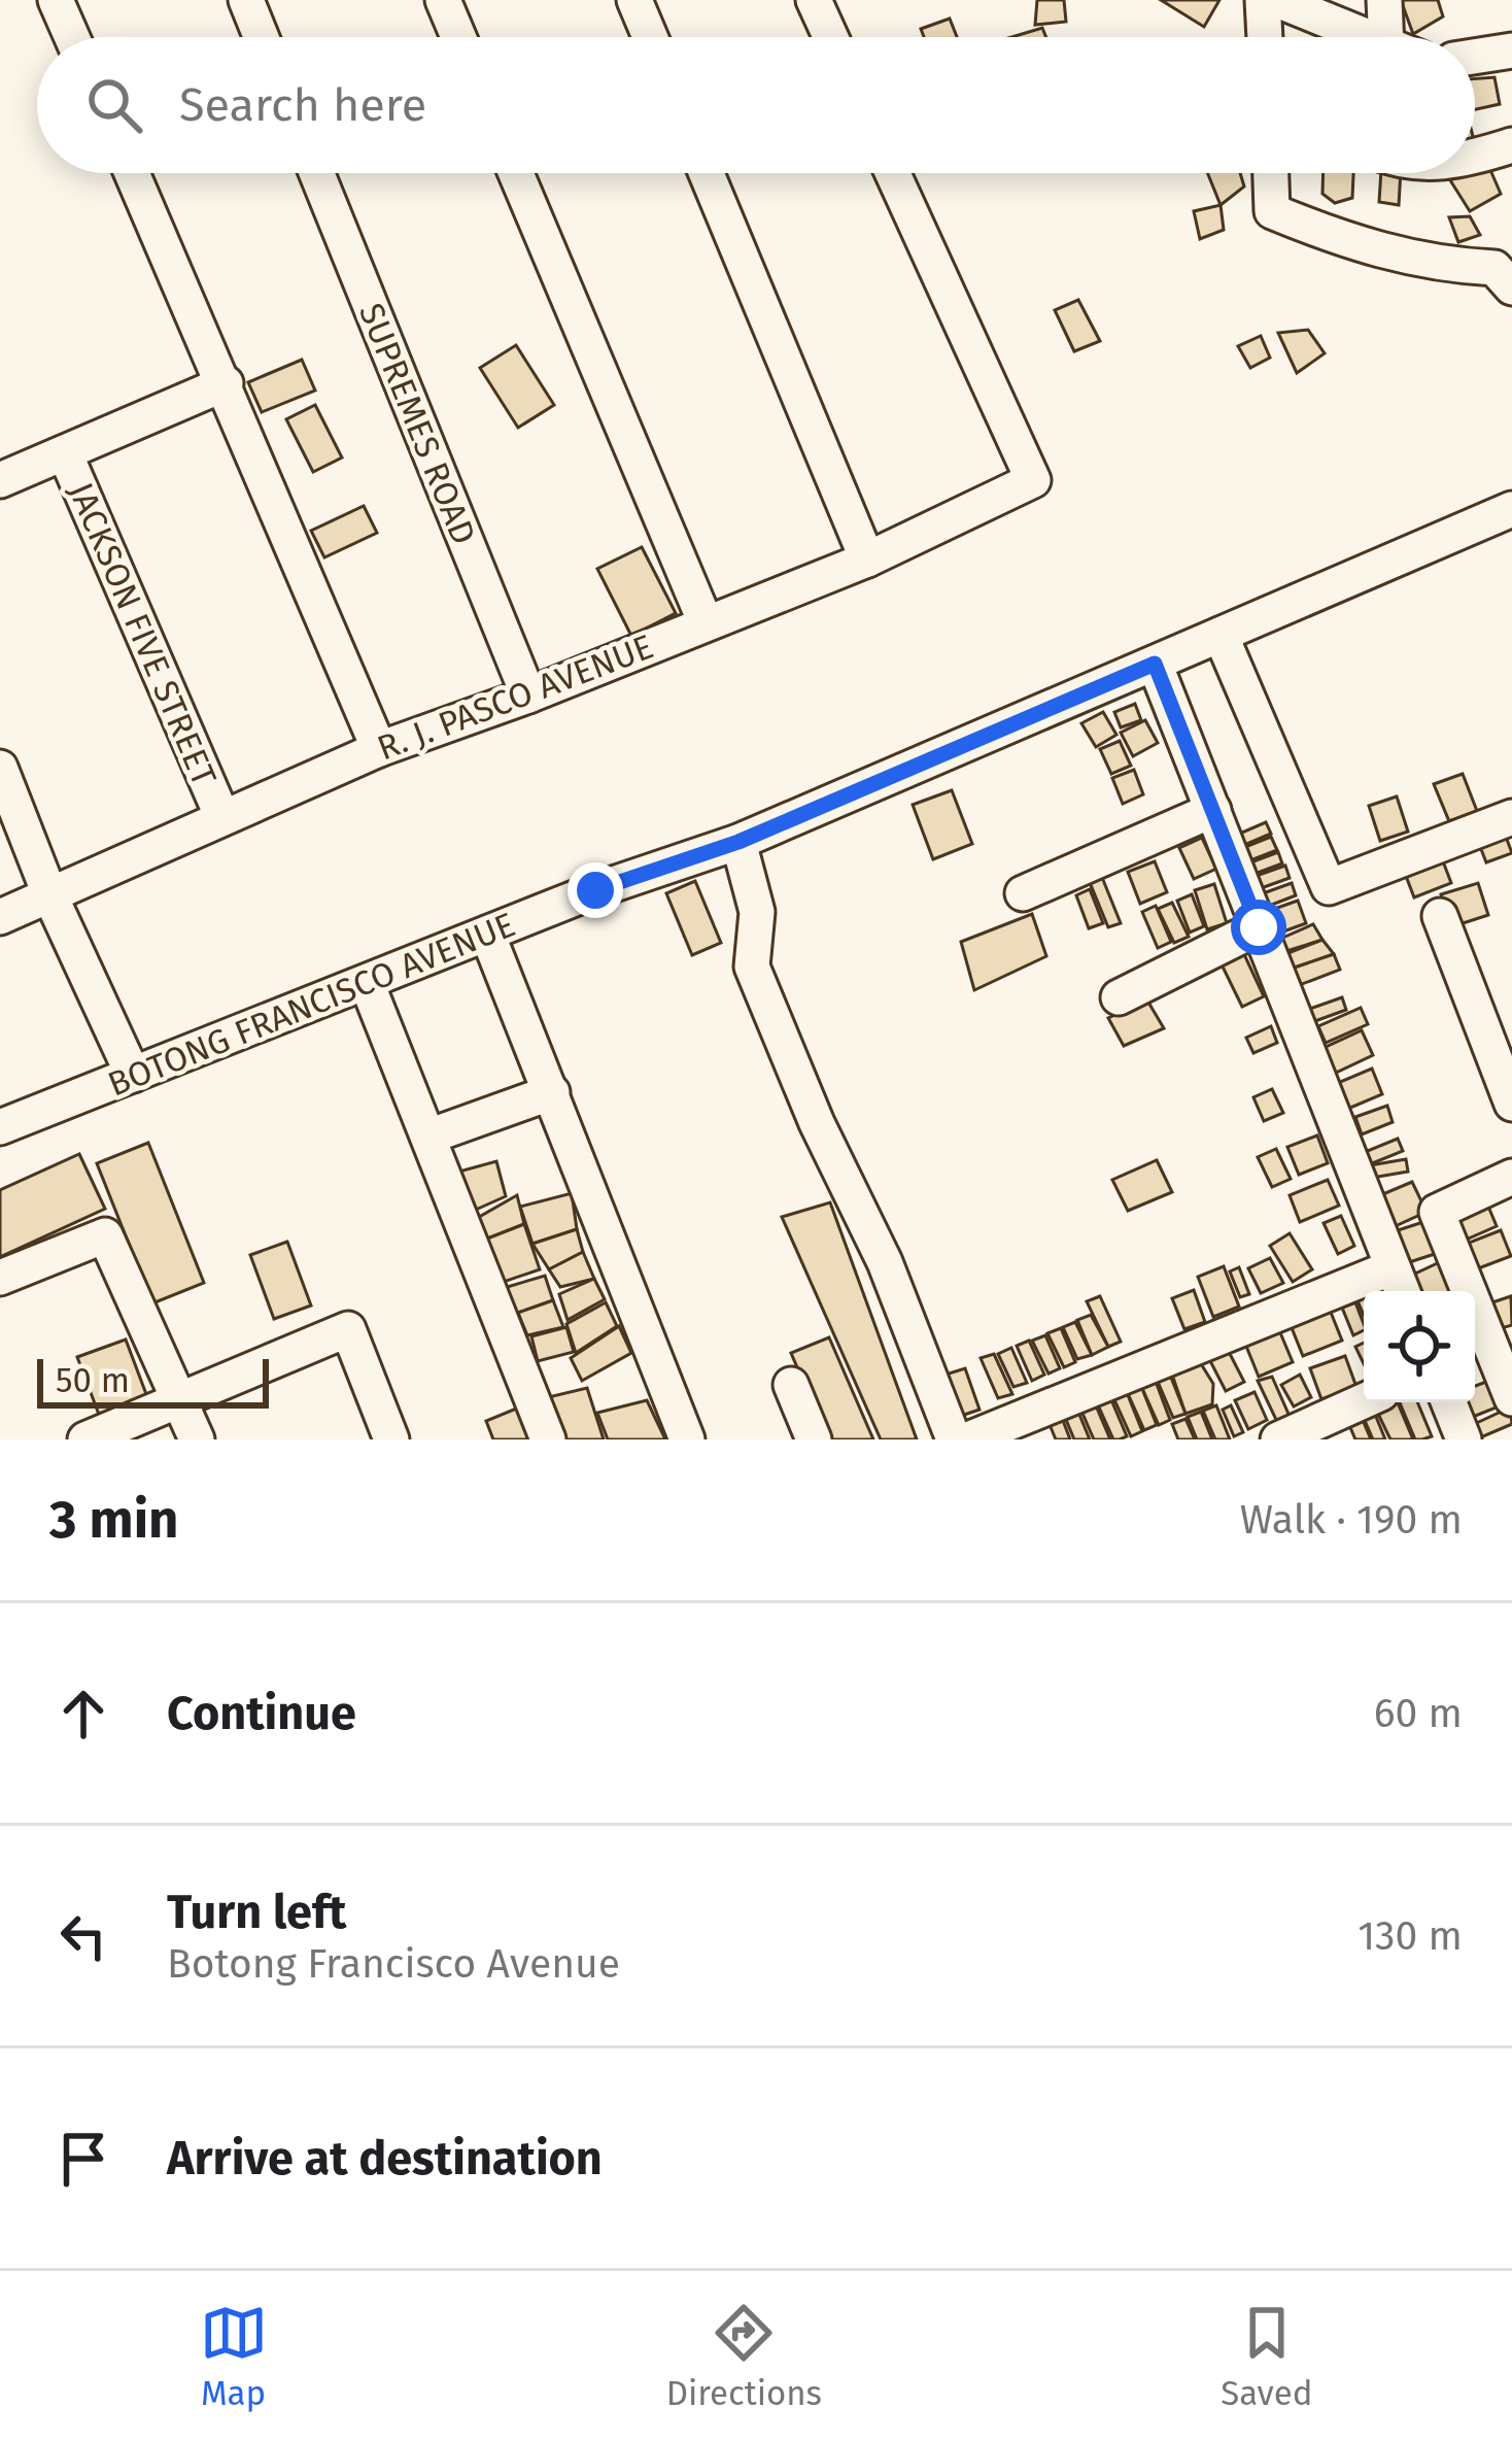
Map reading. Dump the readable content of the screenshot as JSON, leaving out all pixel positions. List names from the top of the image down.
{
  "streets": {
    "street": [
      "SUPREMES ROAD",
      "JACKSON FIVE STREET",
      "R. J. PASCO AVENUE",
      "BOTONG FRANCISCO AVENUE"
    ]
  },
  "crossings": [
    ["SUPREMES ROAD", "R. J. PASCO AVENUE"],
    ["JACKSON FIVE STREET", "R. J. PASCO AVENUE"]
  ],
  "scale_bar": "50 m",
  "page": {
    "search": "Search here",
    "scale": "50 m",
    "heading": ["3 min", "Walk · 190 m"],
    "list": [
      ["Continue", "60 m"],
      ["Turn left", "Botong Francisco Avenue", "130 m"],
      "Arrive at destination"
    ],
    "nav": ["Map", "Directions", "Saved"]
  }
}
